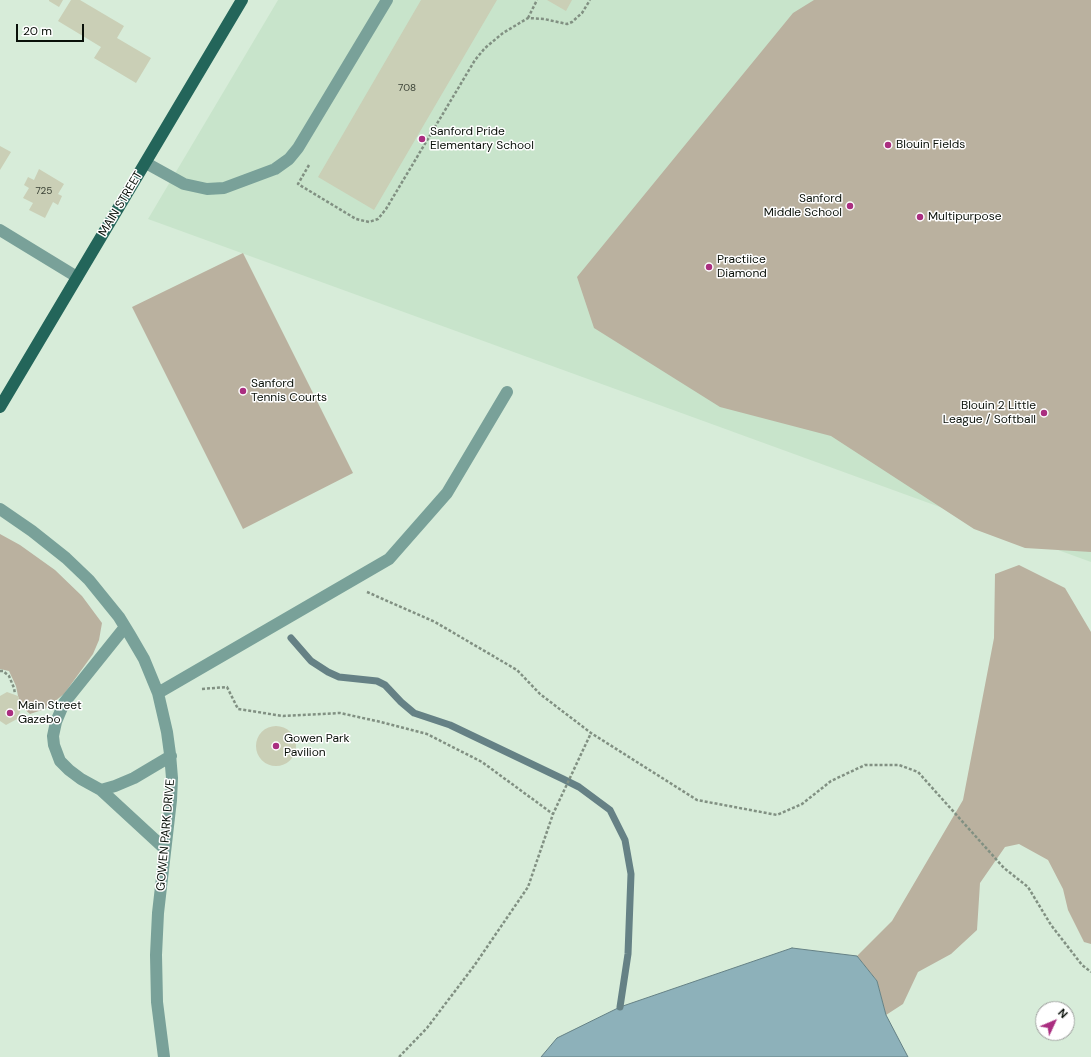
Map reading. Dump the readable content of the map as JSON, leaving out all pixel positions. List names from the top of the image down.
{
  "streets": {
    "main road": ["MAIN STREET"],
    "street": ["GOWEN PARK DRIVE"]
  },
  "places": [
    "Sanford Pride Elementary School",
    "Blouin Fields",
    "Sanford Middle School",
    "Multipurpose",
    "Practiice Diamond",
    "Sanford Tennis Courts",
    "Blouin 2 Little League / Softball",
    "Main Street Gazebo",
    "Gowen Park Pavilion"
  ],
  "house_numbers": ["708", "725"],
  "scale_bar": "20 m",
  "north": "top right"
}
